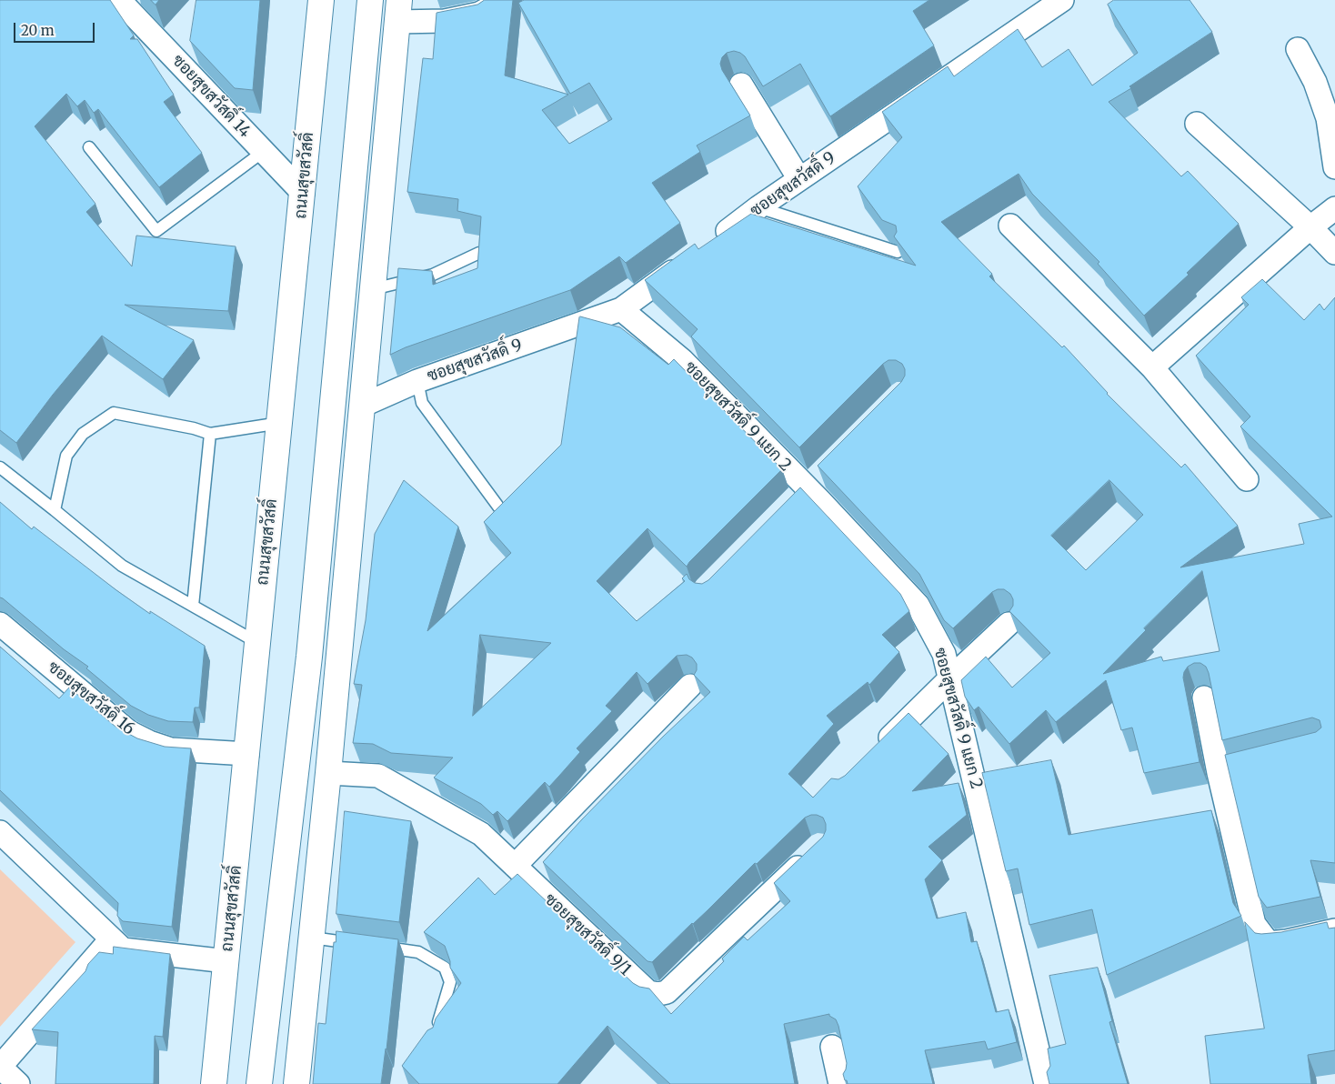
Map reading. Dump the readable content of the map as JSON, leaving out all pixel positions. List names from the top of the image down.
{
  "streets": {
    "main road": ["ถนนสุขสวัสดิ์"],
    "street": [
      "ซอยสุขสวัสดิ์ 14",
      "ซอยสุขสวัสดิ์ 9",
      "ซอยสุขสวัสดิ์ 9 แยก 2",
      "ซอยสุขสวัสดิ์ 16",
      "ซอยสุขสวัสดิ์ 9/1"
    ]
  },
  "crossings": [
    ["ซอยสุขสวัสดิ์ 14", "ถนนสุขสวัสดิ์"],
    ["ถนนสุขสวัสดิ์", "ซอยสุขสวัสดิ์ 16"],
    ["ซอยสุขสวัสดิ์ 9", "ซอยสุขสวัสดิ์ 9 แยก 2"]
  ],
  "scale_bar": "20 m"
}
